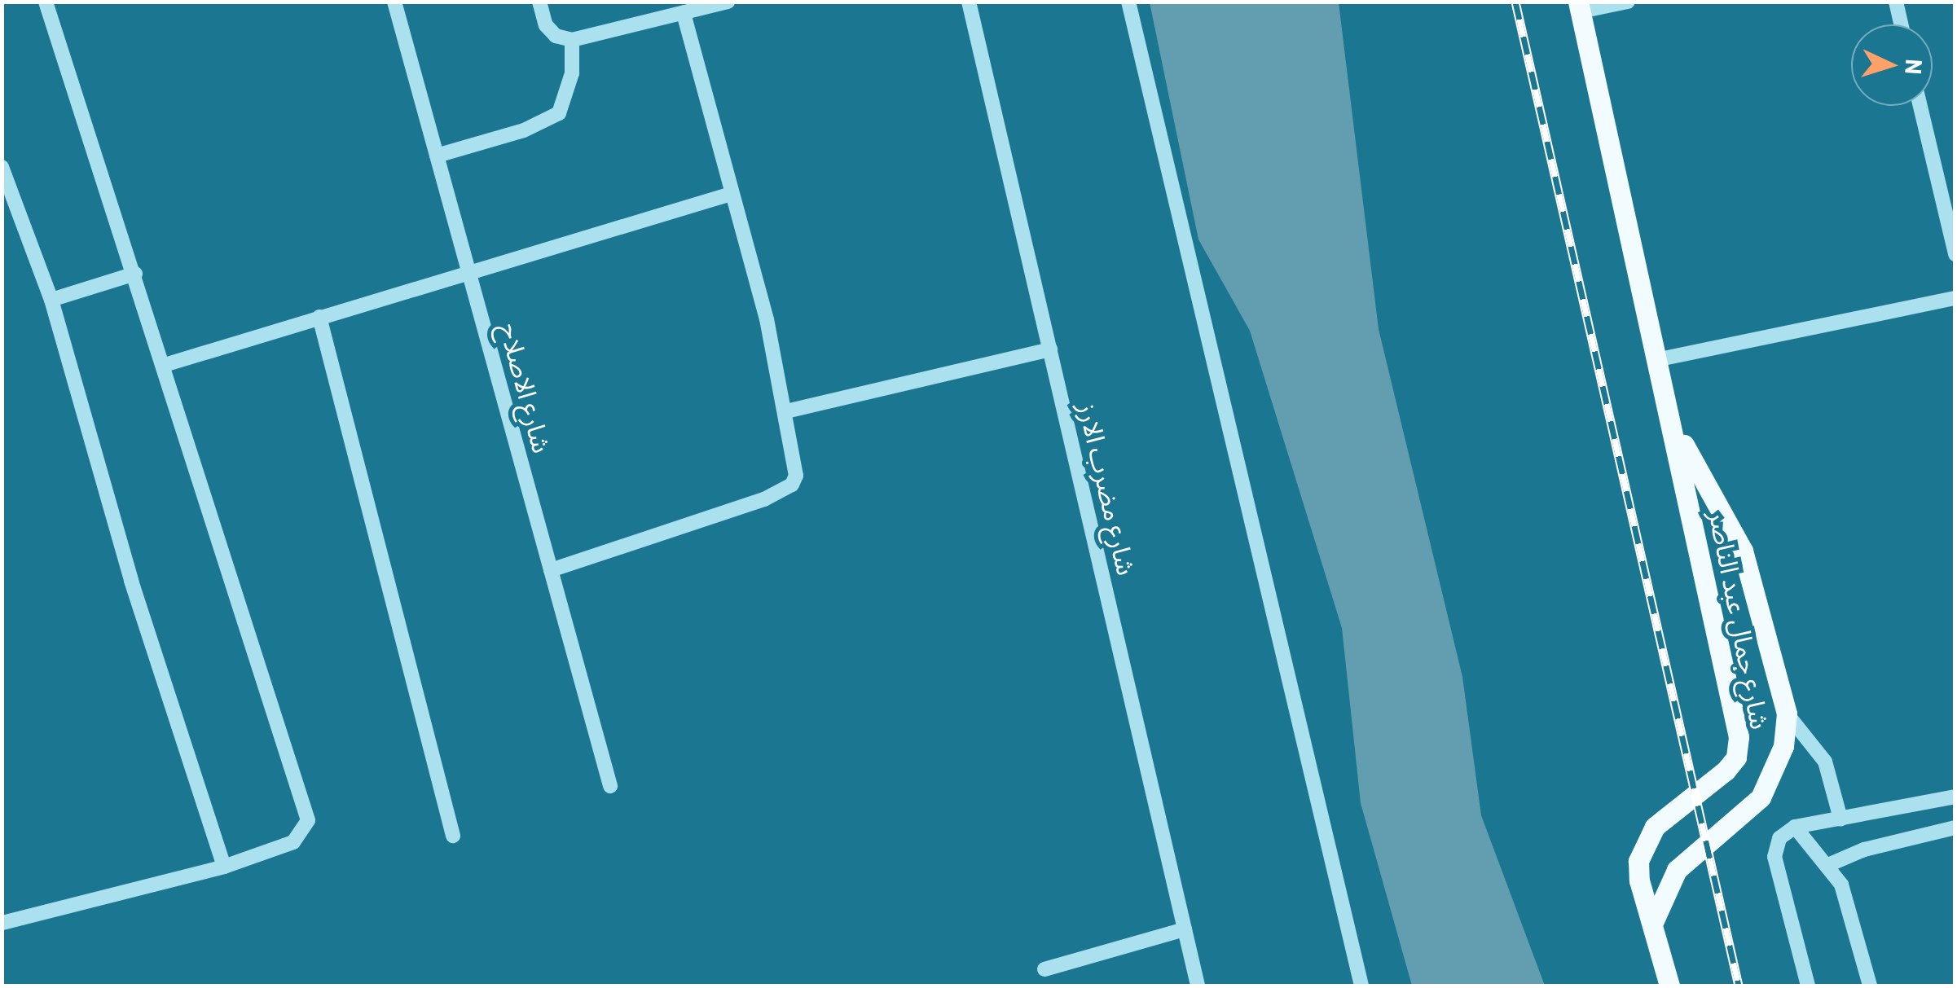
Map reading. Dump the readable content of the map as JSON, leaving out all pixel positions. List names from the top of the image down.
{
  "streets": {
    "main road": ["شارع جمال عبد الناصر"],
    "street": ["شارع الاصلاح", "شارع مضرب الارز"]
  },
  "north": "right"
}
